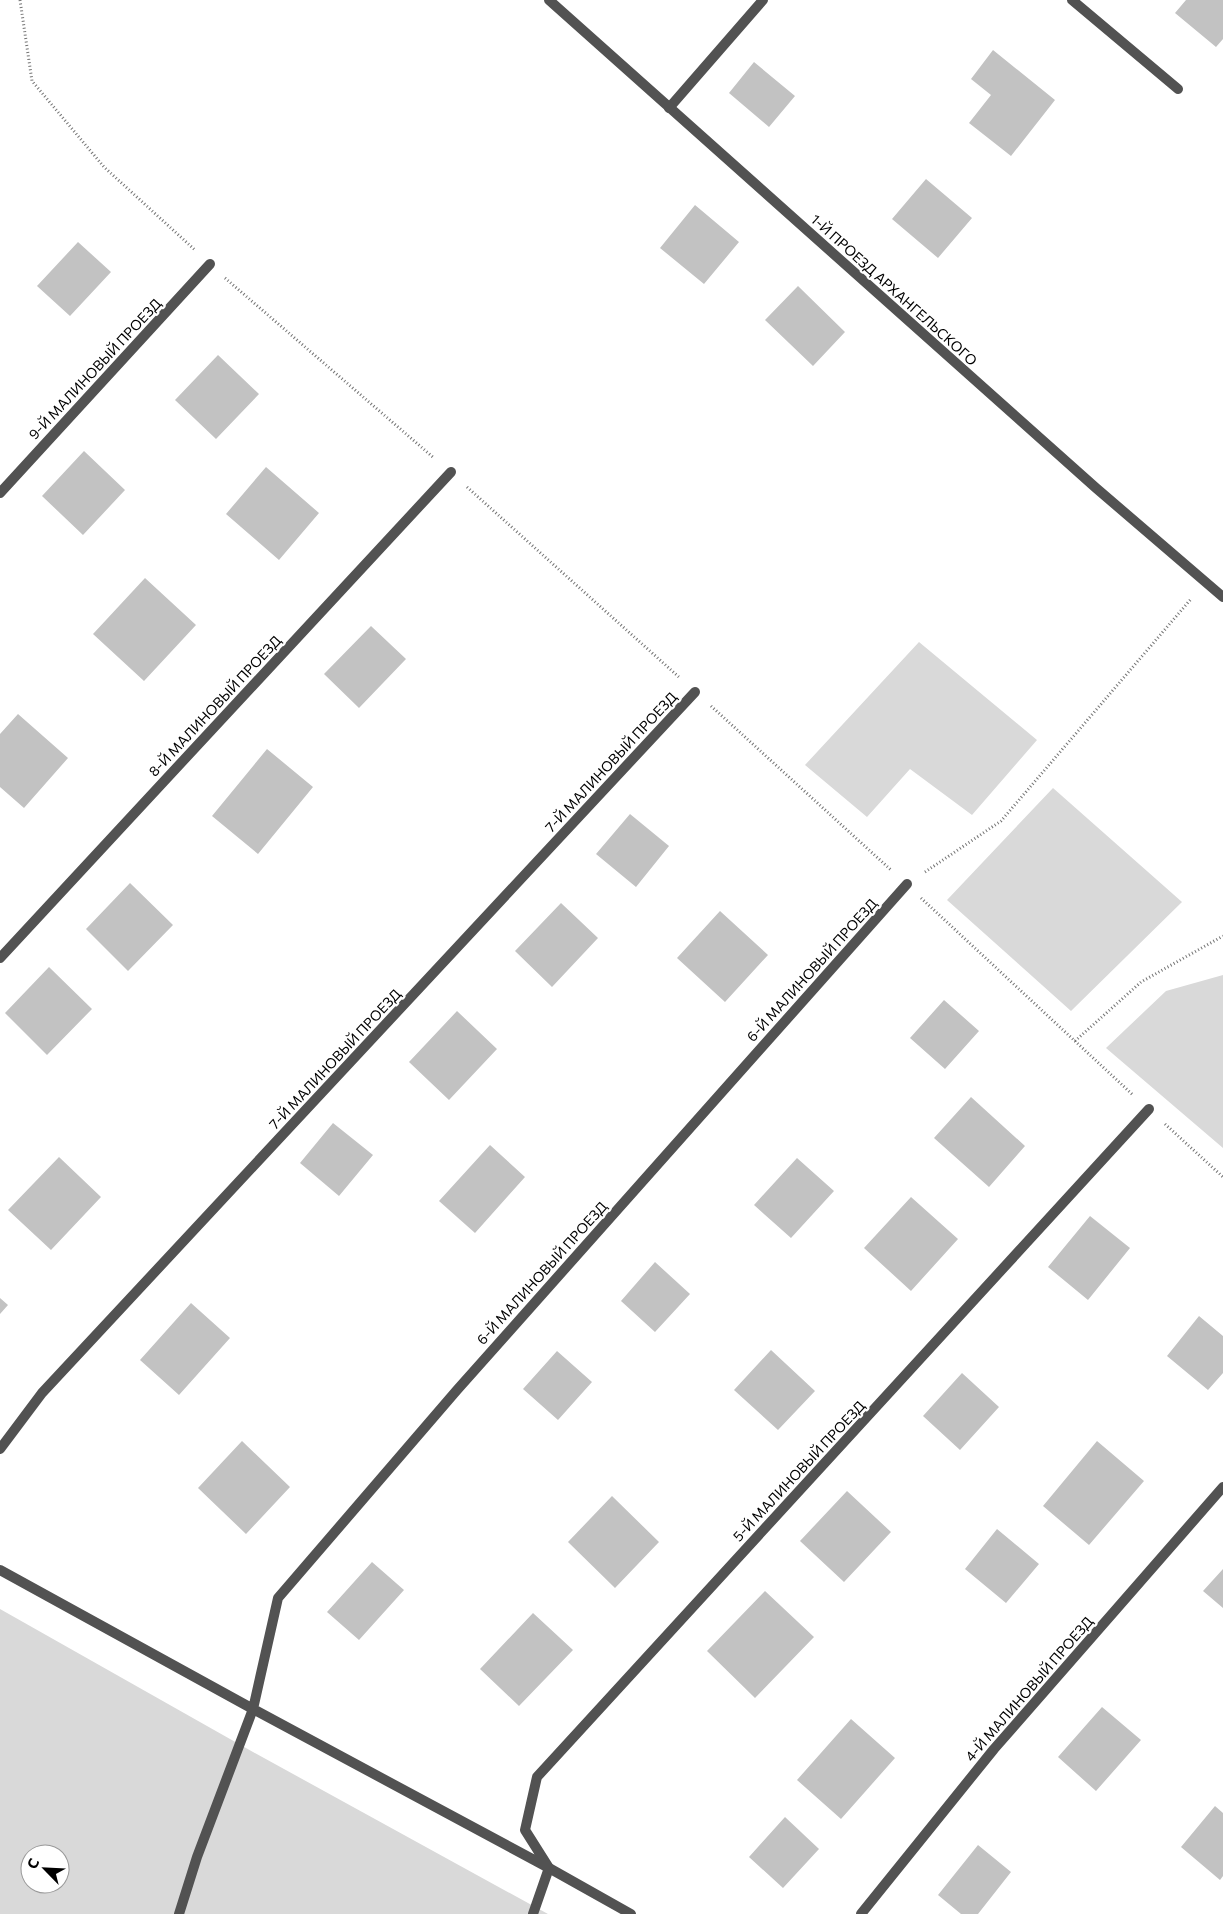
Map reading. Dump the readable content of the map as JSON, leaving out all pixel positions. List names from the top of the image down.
{
  "streets": {
    "street": [
      "1-Й ПРОЕЗД АРХАНГЕЛЬСКОГО",
      "9-Й МАЛИНОВЫЙ ПРОЕЗД",
      "8-Й МАЛИНОВЫЙ ПРОЕЗД",
      "7-Й МАЛИНОВЫЙ ПРОЕЗД",
      "6-Й МАЛИНОВЫЙ ПРОЕЗД",
      "5-Й МАЛИНОВЫЙ ПРОЕЗД",
      "4-Й МАЛИНОВЫЙ ПРОЕЗД"
    ]
  },
  "north": "top left"
}
